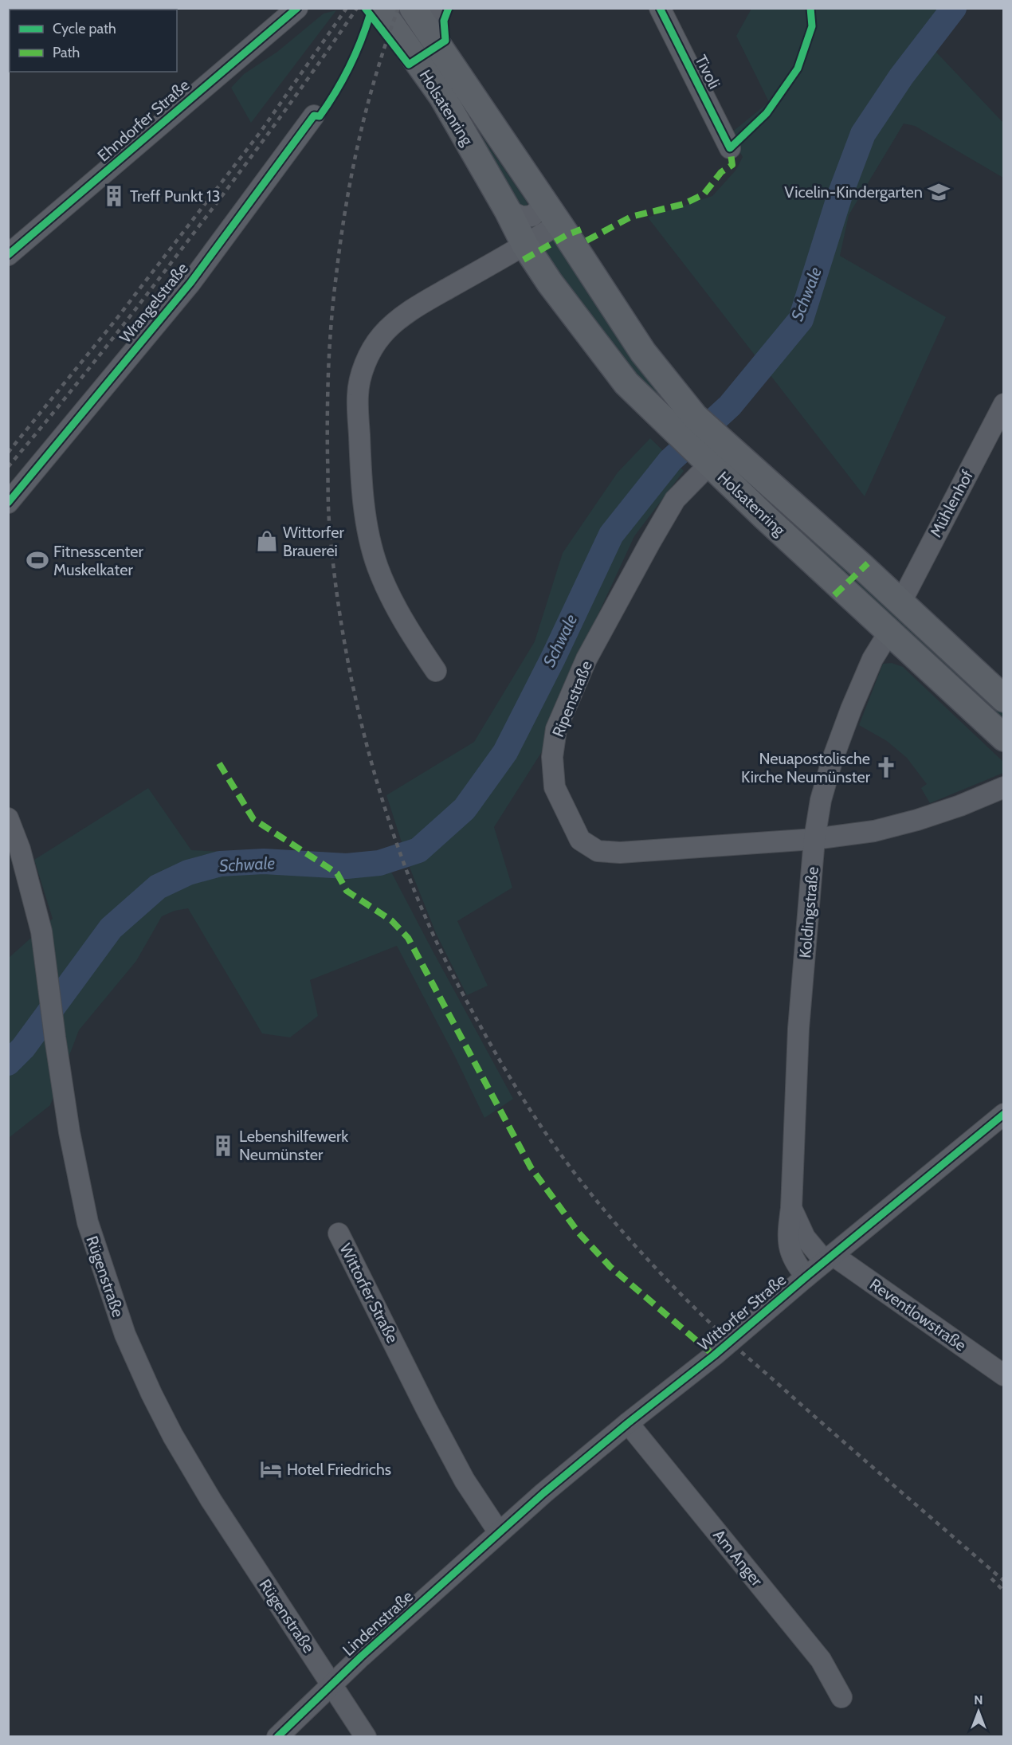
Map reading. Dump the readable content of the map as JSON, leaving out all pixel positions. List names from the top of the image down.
{
  "streets": {
    "main road": ["Holsatenring"],
    "street": [
      "Tivoli",
      "Ehndorfer Straße",
      "Wrangelstraße",
      "Mühlenhof",
      "Ripenstraße",
      "Koldingstraße",
      "Rügenstraße",
      "Wittorfer Straße",
      "Reventlowstraße",
      "Am Anger",
      "Lindenstraße"
    ]
  },
  "crossings": [
    ["Holsatenring", "Mühlenhof"],
    ["Holsatenring", "Ripenstraße"],
    ["Holsatenring", "Koldingstraße"],
    ["Ripenstraße", "Koldingstraße"],
    ["Koldingstraße", "Wittorfer Straße"],
    ["Koldingstraße", "Reventlowstraße"],
    ["Rügenstraße", "Lindenstraße"],
    ["Wittorfer Straße", "Reventlowstraße"],
    ["Wittorfer Straße", "Am Anger"],
    ["Wittorfer Straße", "Lindenstraße"]
  ],
  "water": ["Schwale"],
  "places": {
    "school or university": ["Vicelin-Kindergarten"],
    "building": ["Treff Punkt 13", "Lebenshilfewerk Neumünster"],
    "shop": ["Wittorfer Brauerei"],
    "sports": ["Fitnesscenter Muskelkater"],
    "church": ["Neuapostolische Kirche Neumünster"],
    "hotel": ["Hotel Friedrichs"]
  },
  "legend": ["Cycle path", "Path"],
  "north": "top"
}
